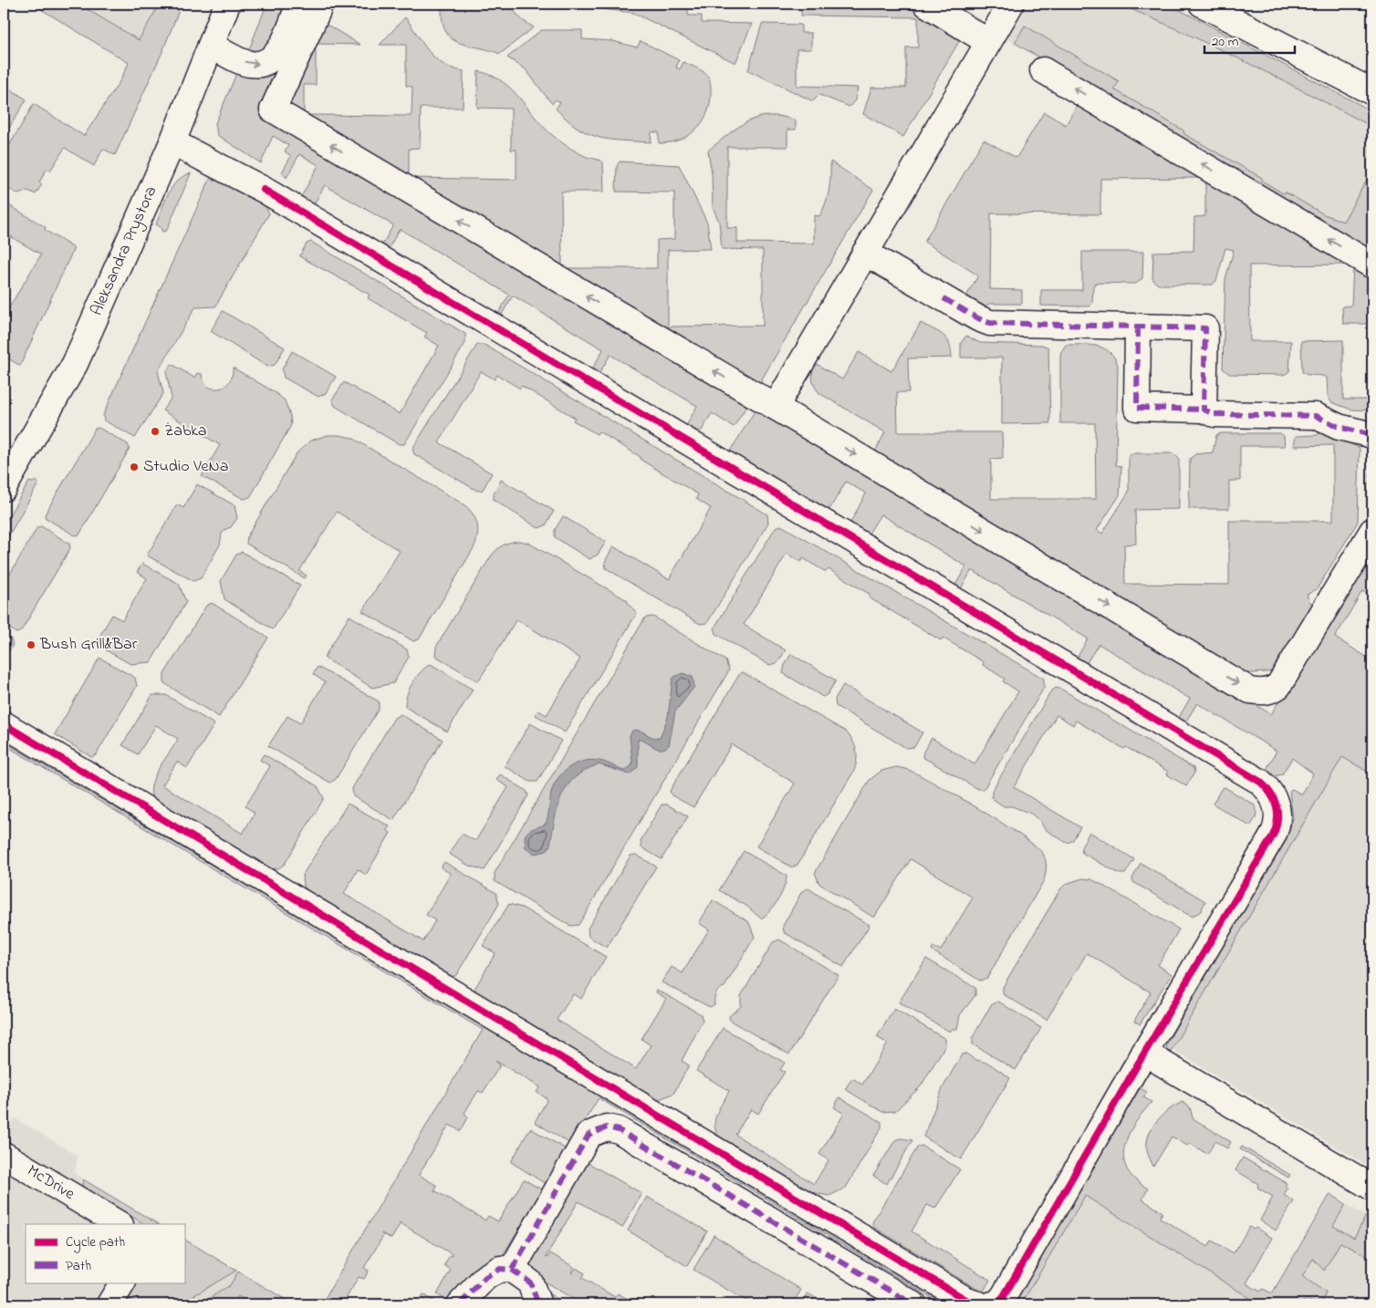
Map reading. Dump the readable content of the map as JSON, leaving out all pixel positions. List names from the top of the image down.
{
  "streets": {
    "street": ["Aleksandra Prystora", "McDrive"]
  },
  "places": ["Żabka", "Studio VeNa", "Bush Grill&Bar"],
  "legend": ["Cycle path", "Path"],
  "scale_bar": "20 m"
}
